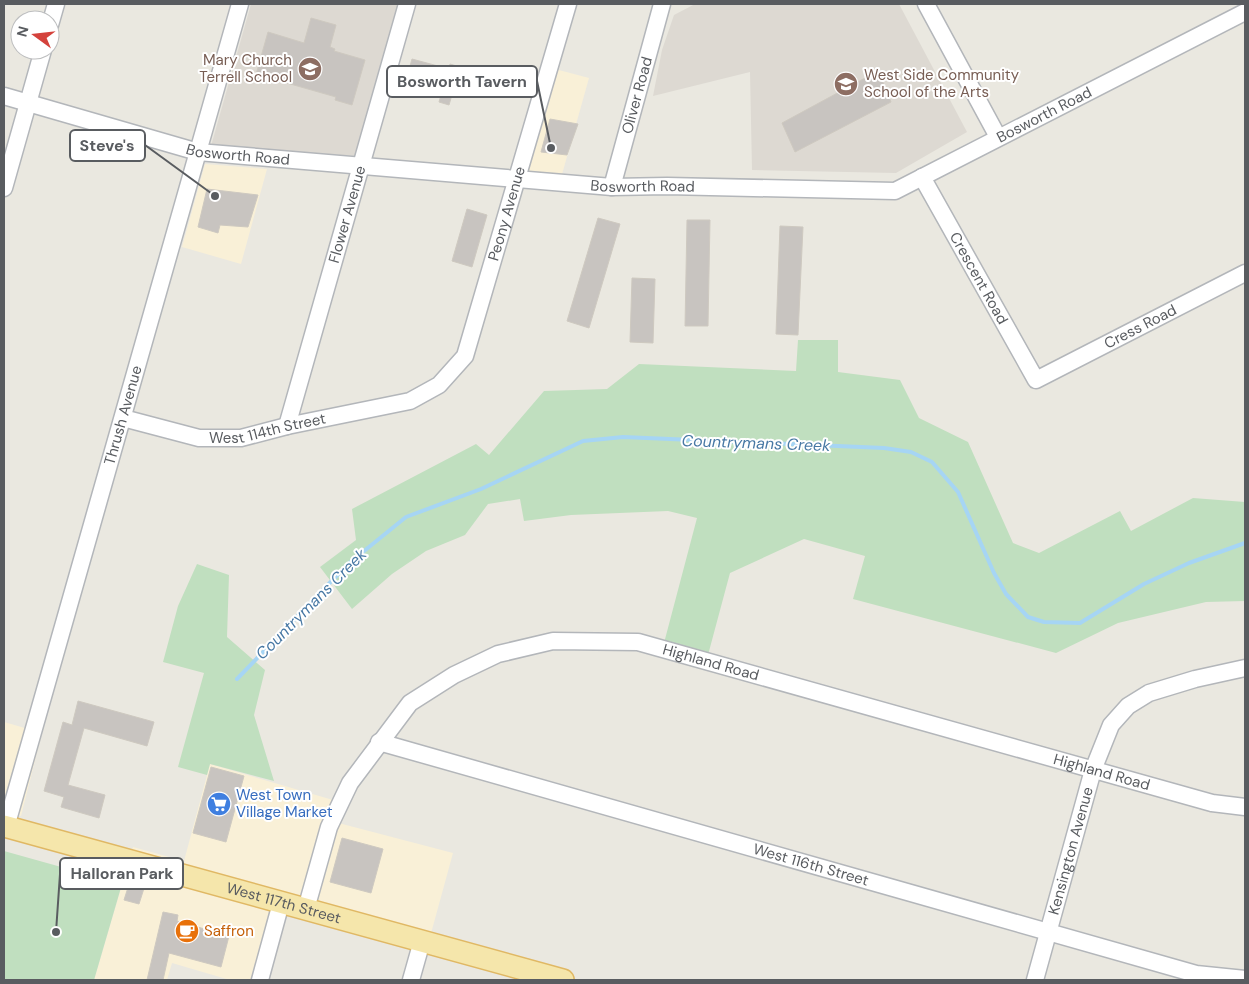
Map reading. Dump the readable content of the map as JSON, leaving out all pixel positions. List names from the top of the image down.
{
  "streets": {
    "main road": ["West 117th Street"],
    "street": [
      "Oliver Road",
      "Bosworth Road",
      "Flower Avenue",
      "Peony Avenue",
      "Crescent Road",
      "Cress Road",
      "Thrush Avenue",
      "West 114th Street",
      "Highland Road",
      "Kensington Avenue",
      "West 116th Street"
    ]
  },
  "crossings": [
    ["Oliver Road", "Bosworth Road"],
    ["Bosworth Road", "Flower Avenue"],
    ["Bosworth Road", "Peony Avenue"],
    ["Bosworth Road", "Crescent Road"],
    ["Bosworth Road", "Thrush Avenue"],
    ["Flower Avenue", "West 114th Street"],
    ["Peony Avenue", "West 114th Street"],
    ["Crescent Road", "Cress Road"],
    ["Thrush Avenue", "West 114th Street"],
    ["Thrush Avenue", "West 117th Street"],
    ["Highland Road", "Kensington Avenue"],
    ["Highland Road", "West 116th Street"],
    ["Highland Road", "West 117th Street"],
    ["Kensington Avenue", "West 116th Street"]
  ],
  "water": ["Countrymans Creek"],
  "places": {
    "school or university": ["Mary Church Terrell School", "West Side Community School of the Arts"],
    "other": ["Bosworth Tavern", "Steve's", "Halloran Park"],
    "supermarket": ["West Town Village Market"],
    "cafe": ["Saffron"]
  },
  "north": "left"
}
